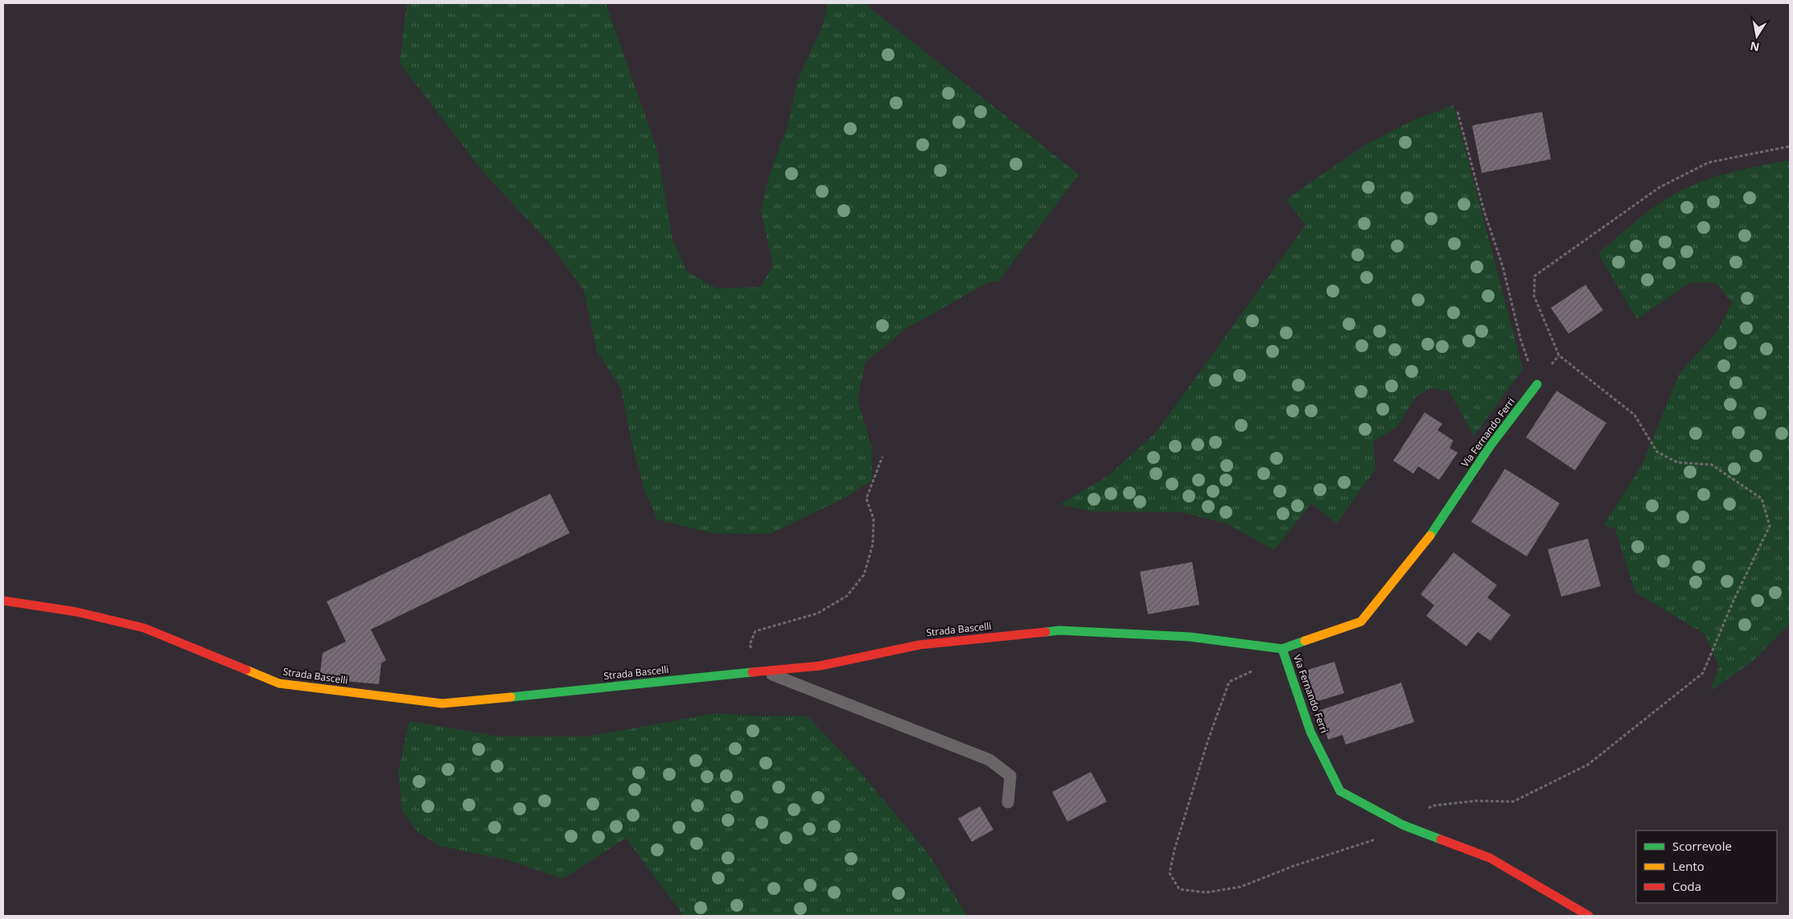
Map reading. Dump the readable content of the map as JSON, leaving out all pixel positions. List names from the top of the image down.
{
  "streets": {
    "street": ["Via Fernando Ferri", "Strada Bascelli"]
  },
  "crossings": [
    ["Via Fernando Ferri", "Strada Bascelli"]
  ],
  "legend": ["Scorrevole", "Lento", "Coda"],
  "north": "bottom"
}
